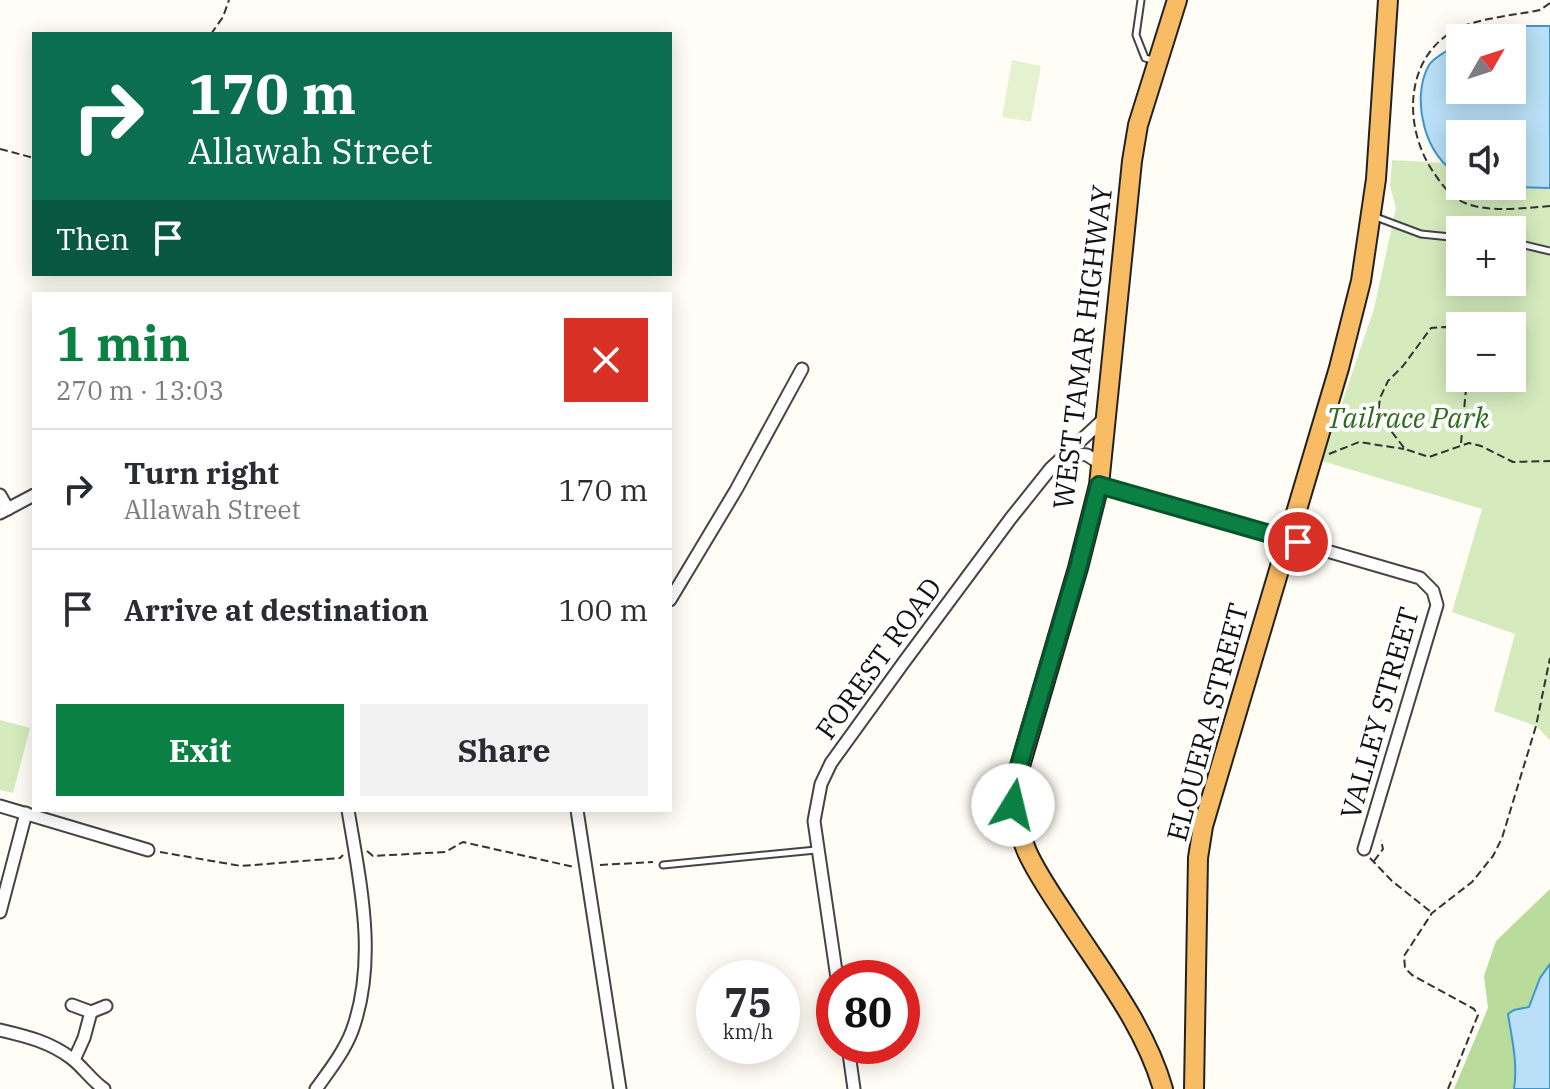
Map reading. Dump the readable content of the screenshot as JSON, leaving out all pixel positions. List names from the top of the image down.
{
  "streets": {
    "highway": ["WEST TAMAR HIGHWAY", "ELOUERA STREET"],
    "street": ["FOREST ROAD", "VALLEY STREET"]
  },
  "crossings": [
    ["WEST TAMAR HIGHWAY", "FOREST ROAD"],
    ["VALLEY STREET", "ELOUERA STREET"]
  ],
  "parks": ["Tailrace Park"],
  "north": "top right",
  "page": {
    "map_buttons": ["+", "−"],
    "turn": ["170 m", "Allawah Street"],
    "then": "Then",
    "heading": ["1 min", "270 m · 13:03"],
    "list": [
      {
        "name": "Turn right",
        "note": "Allawah Street",
        "value": "170 m"
      },
      {
        "name": "Arrive at destination",
        "value": "100 m"
      }
    ],
    "buttons": ["Exit", "Share"],
    "speed": "75 km/h",
    "limit": "80"
  }
}
